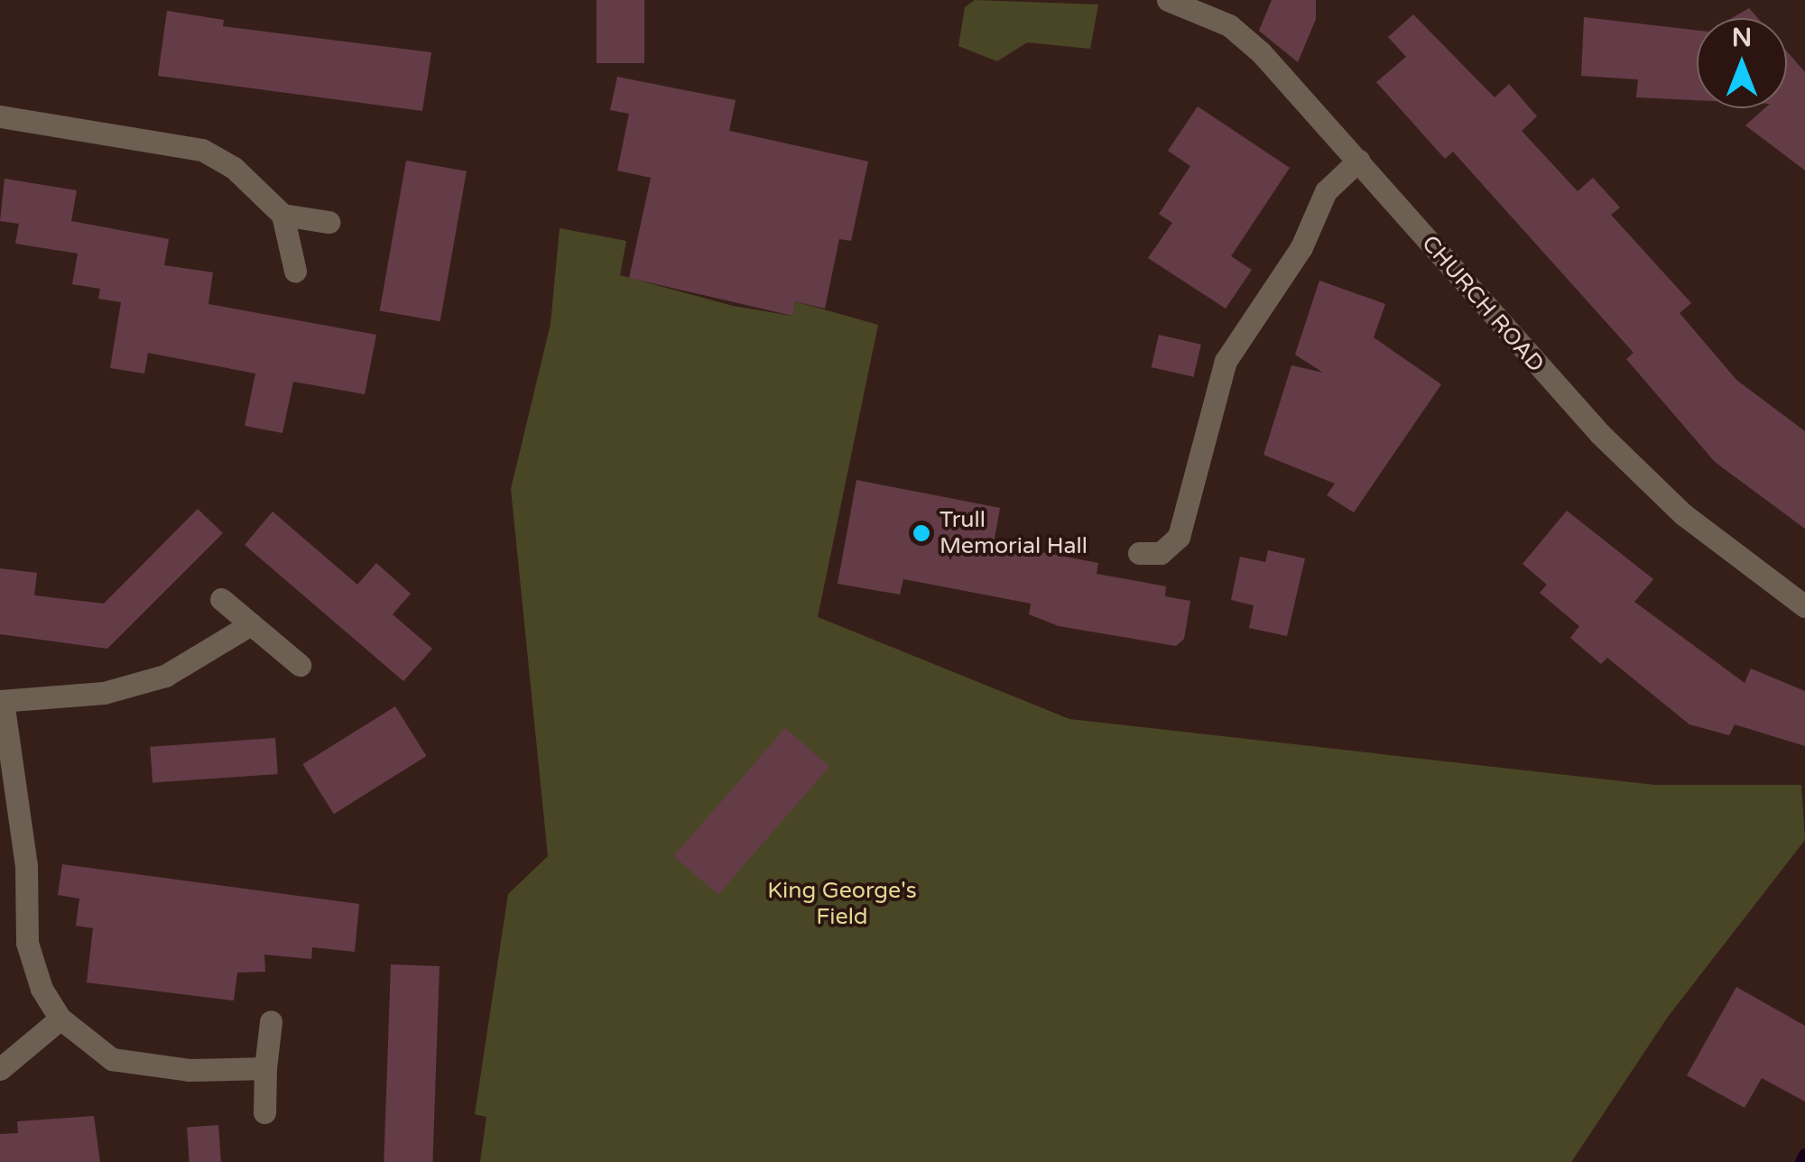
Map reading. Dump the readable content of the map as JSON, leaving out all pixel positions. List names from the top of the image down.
{
  "streets": {
    "street": ["CHURCH ROAD"]
  },
  "parks": ["King George's Field"],
  "places": ["Trull Memorial Hall"],
  "north": "top"
}
